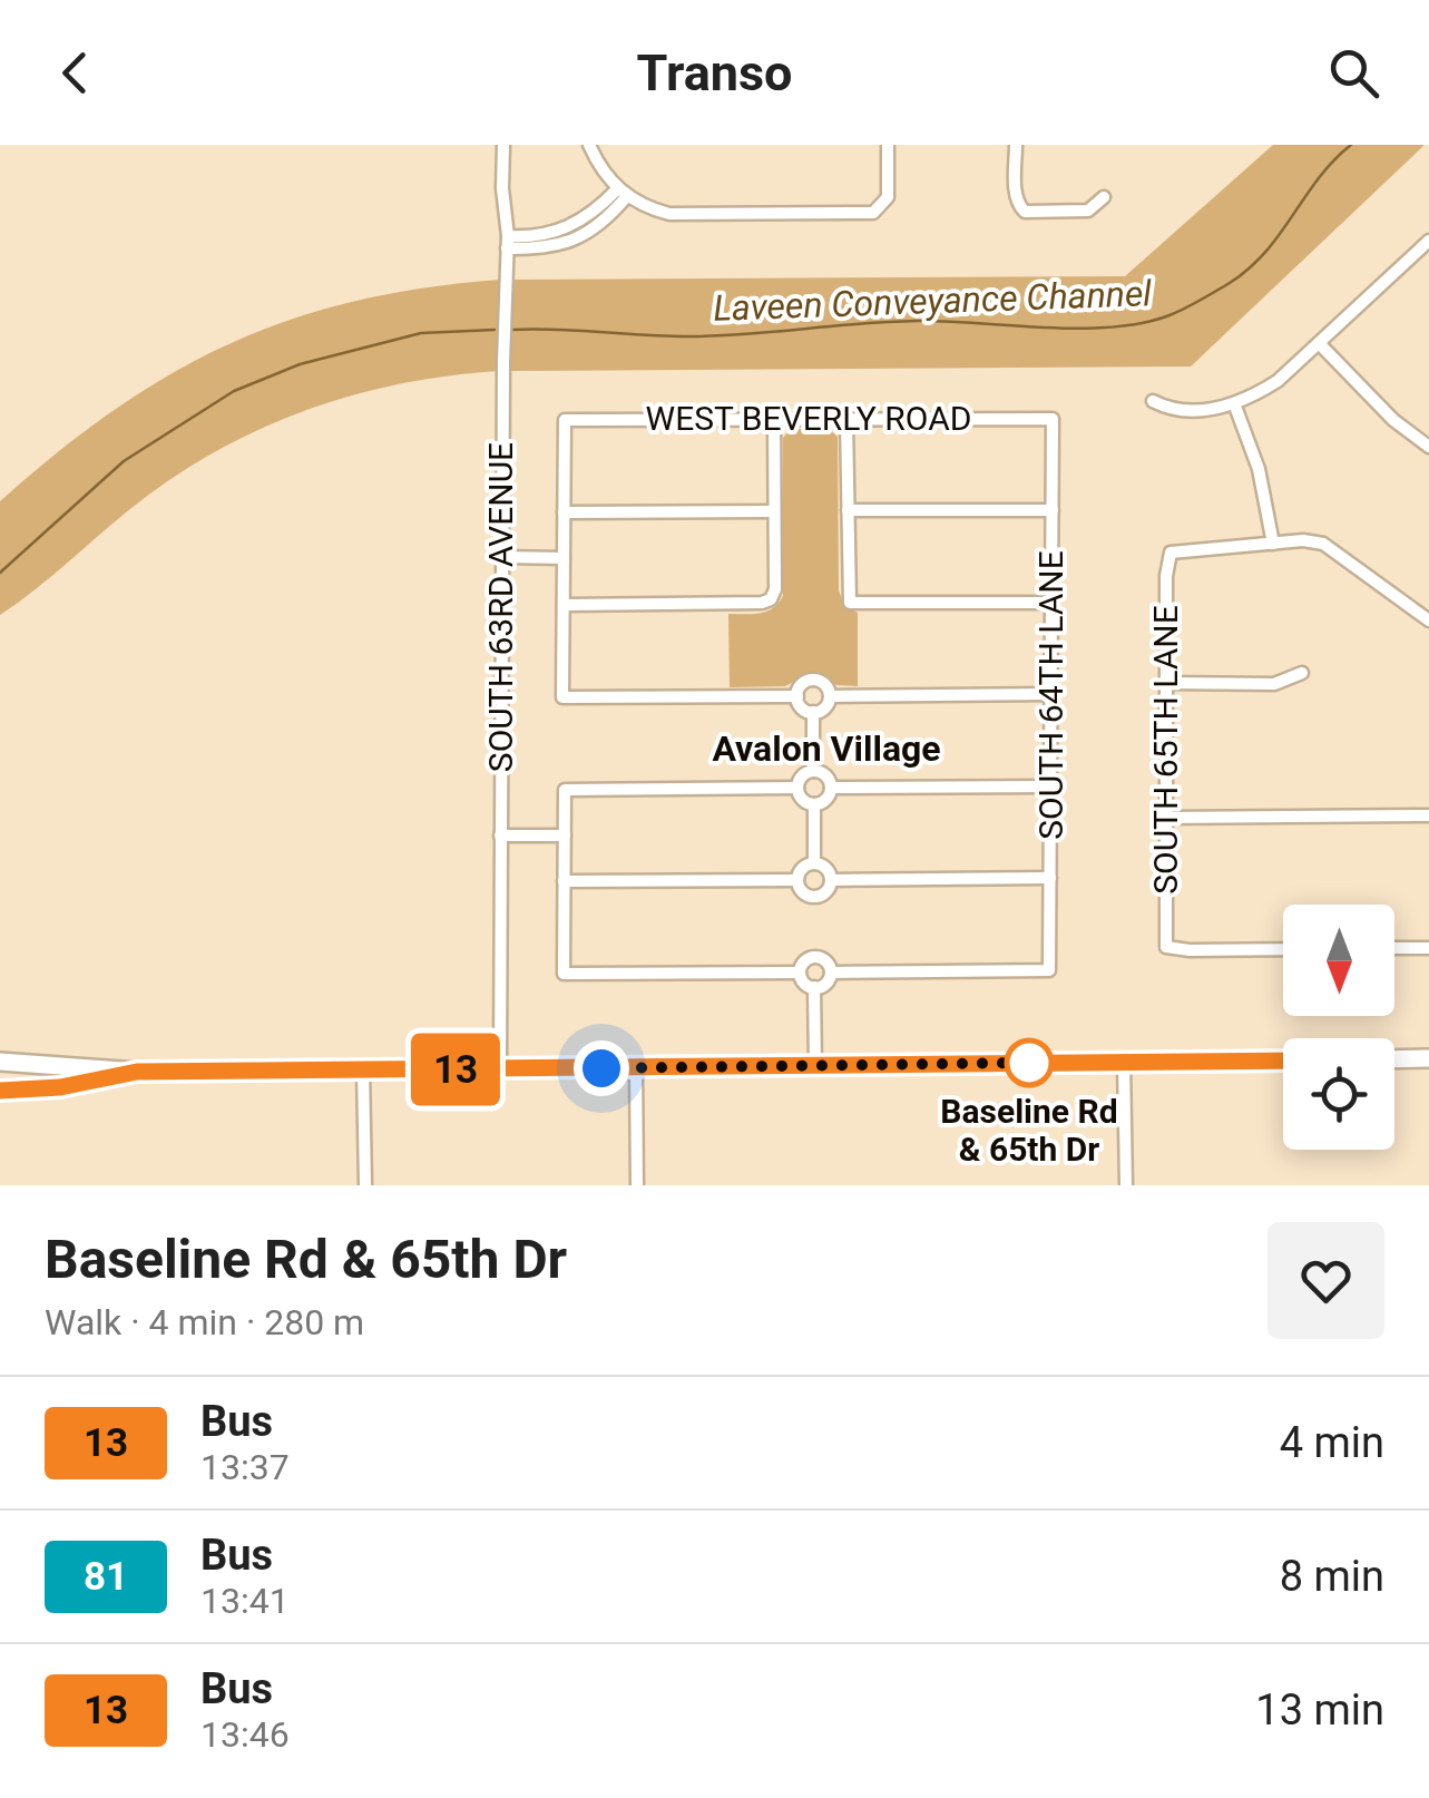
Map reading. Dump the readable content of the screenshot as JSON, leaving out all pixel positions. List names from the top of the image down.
{
  "streets": {
    "street": [
      "WEST BEVERLY ROAD",
      "SOUTH 63RD AVENUE",
      "SOUTH 64TH LANE",
      "SOUTH 65TH LANE"
    ]
  },
  "crossings": [
    ["WEST BEVERLY ROAD", "SOUTH 64TH LANE"]
  ],
  "districts": ["Avalon Village"],
  "water": ["Laveen Conveyance Channel"],
  "places": ["Baseline Rd & 65th Dr"],
  "lines": ["bus line 13"],
  "north": "bottom",
  "page": {
    "header": "Transo",
    "on_map": "13",
    "heading": ["Baseline Rd & 65th Dr", "Walk · 4 min · 280 m"],
    "list": [
      {
        "mark": "13",
        "name": "Bus",
        "note": "13:37",
        "value": "4 min"
      },
      {
        "mark": "81",
        "name": "Bus",
        "note": "13:41",
        "value": "8 min"
      },
      {
        "mark": "13",
        "name": "Bus",
        "note": "13:46",
        "value": "13 min"
      }
    ]
  }
}
